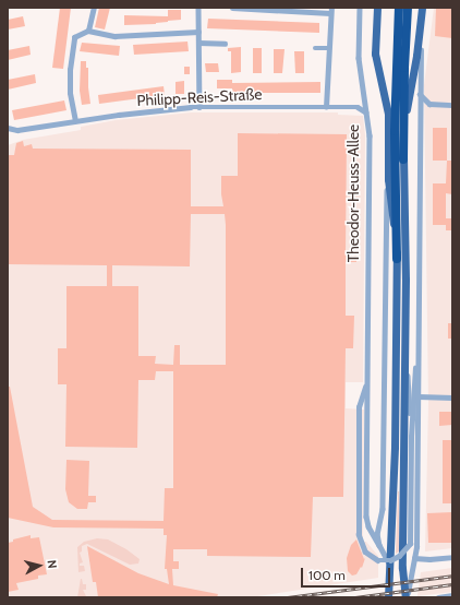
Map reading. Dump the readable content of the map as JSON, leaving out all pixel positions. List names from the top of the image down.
{
  "streets": {
    "highway": ["Theodor-Heuss-Allee"],
    "street": ["Philipp-Reis-Straße"]
  },
  "crossings": [
    ["Philipp-Reis-Straße", "Theodor-Heuss-Allee"]
  ],
  "scale_bar": "100 m",
  "north": "right"
}
